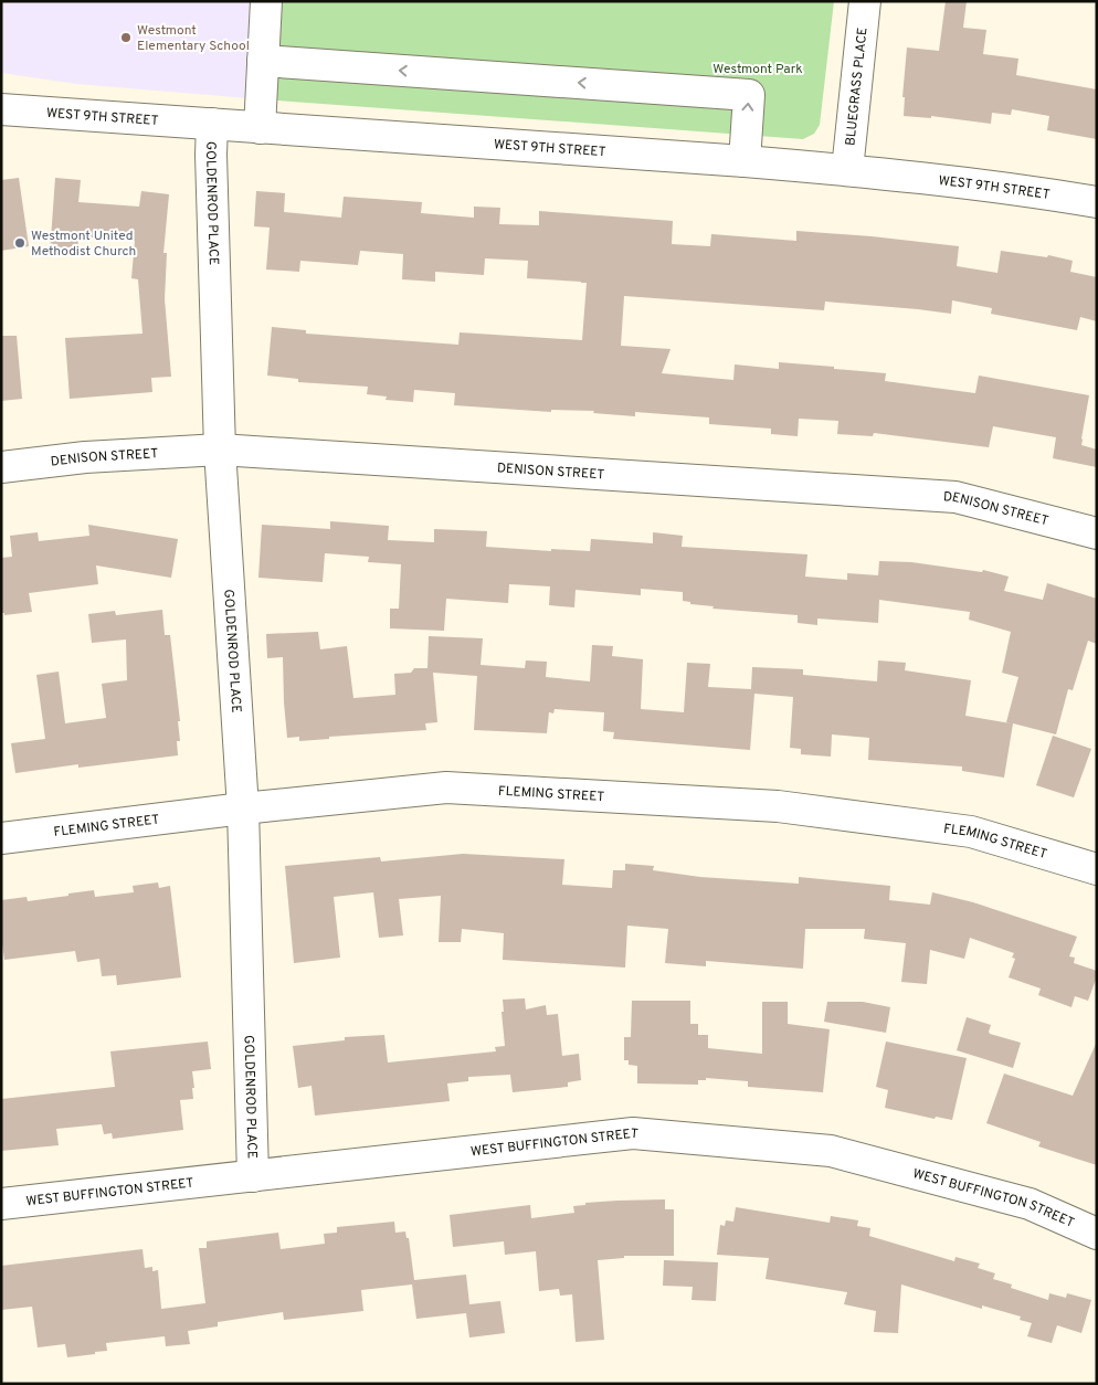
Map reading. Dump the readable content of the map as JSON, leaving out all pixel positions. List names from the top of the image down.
{
  "streets": {
    "street": [
      "BLUEGRASS PLACE",
      "WEST 9TH STREET",
      "GOLDENROD PLACE",
      "DENISON STREET",
      "FLEMING STREET",
      "WEST BUFFINGTON STREET"
    ]
  },
  "crossings": [
    ["BLUEGRASS PLACE", "WEST 9TH STREET"],
    ["WEST 9TH STREET", "GOLDENROD PLACE"],
    ["GOLDENROD PLACE", "DENISON STREET"],
    ["GOLDENROD PLACE", "FLEMING STREET"],
    ["GOLDENROD PLACE", "WEST BUFFINGTON STREET"]
  ],
  "parks": ["Westmont Park"],
  "places": ["Westmont Elementary School", "Westmont United Methodist Church"]
}
